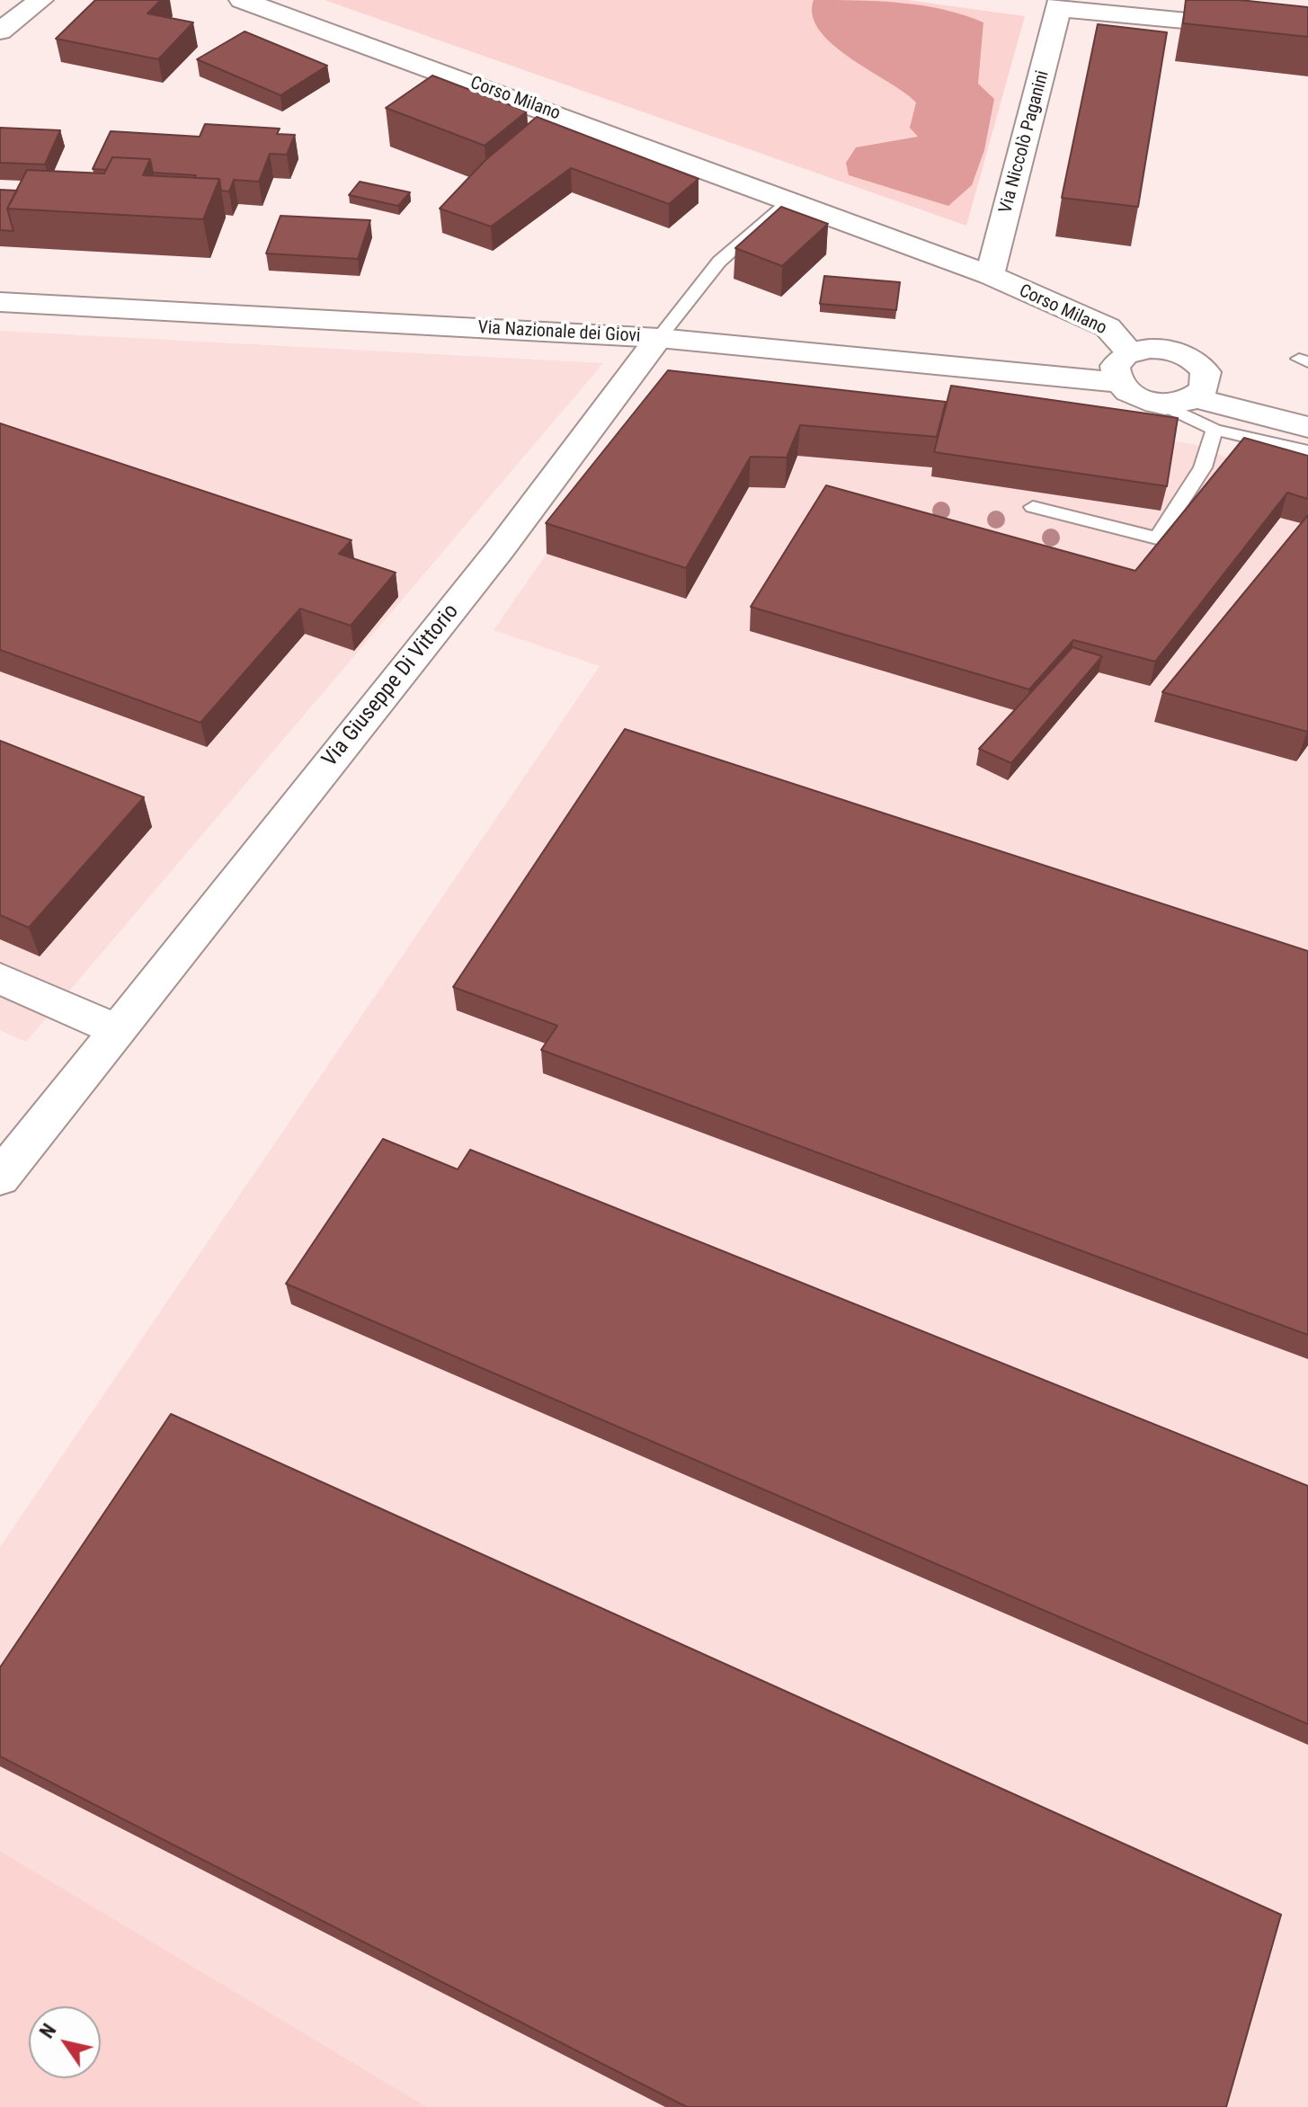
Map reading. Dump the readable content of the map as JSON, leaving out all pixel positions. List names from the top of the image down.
{
  "streets": {
    "street": [
      "Corso Milano",
      "Via Niccolò Paganini",
      "Via Nazionale dei Giovi",
      "Via Giuseppe Di Vittorio"
    ]
  },
  "crossings": [
    ["Corso Milano", "Via Niccolò Paganini"],
    ["Corso Milano", "Via Nazionale dei Giovi"],
    ["Via Nazionale dei Giovi", "Via Giuseppe Di Vittorio"]
  ],
  "north": "top left"
}
